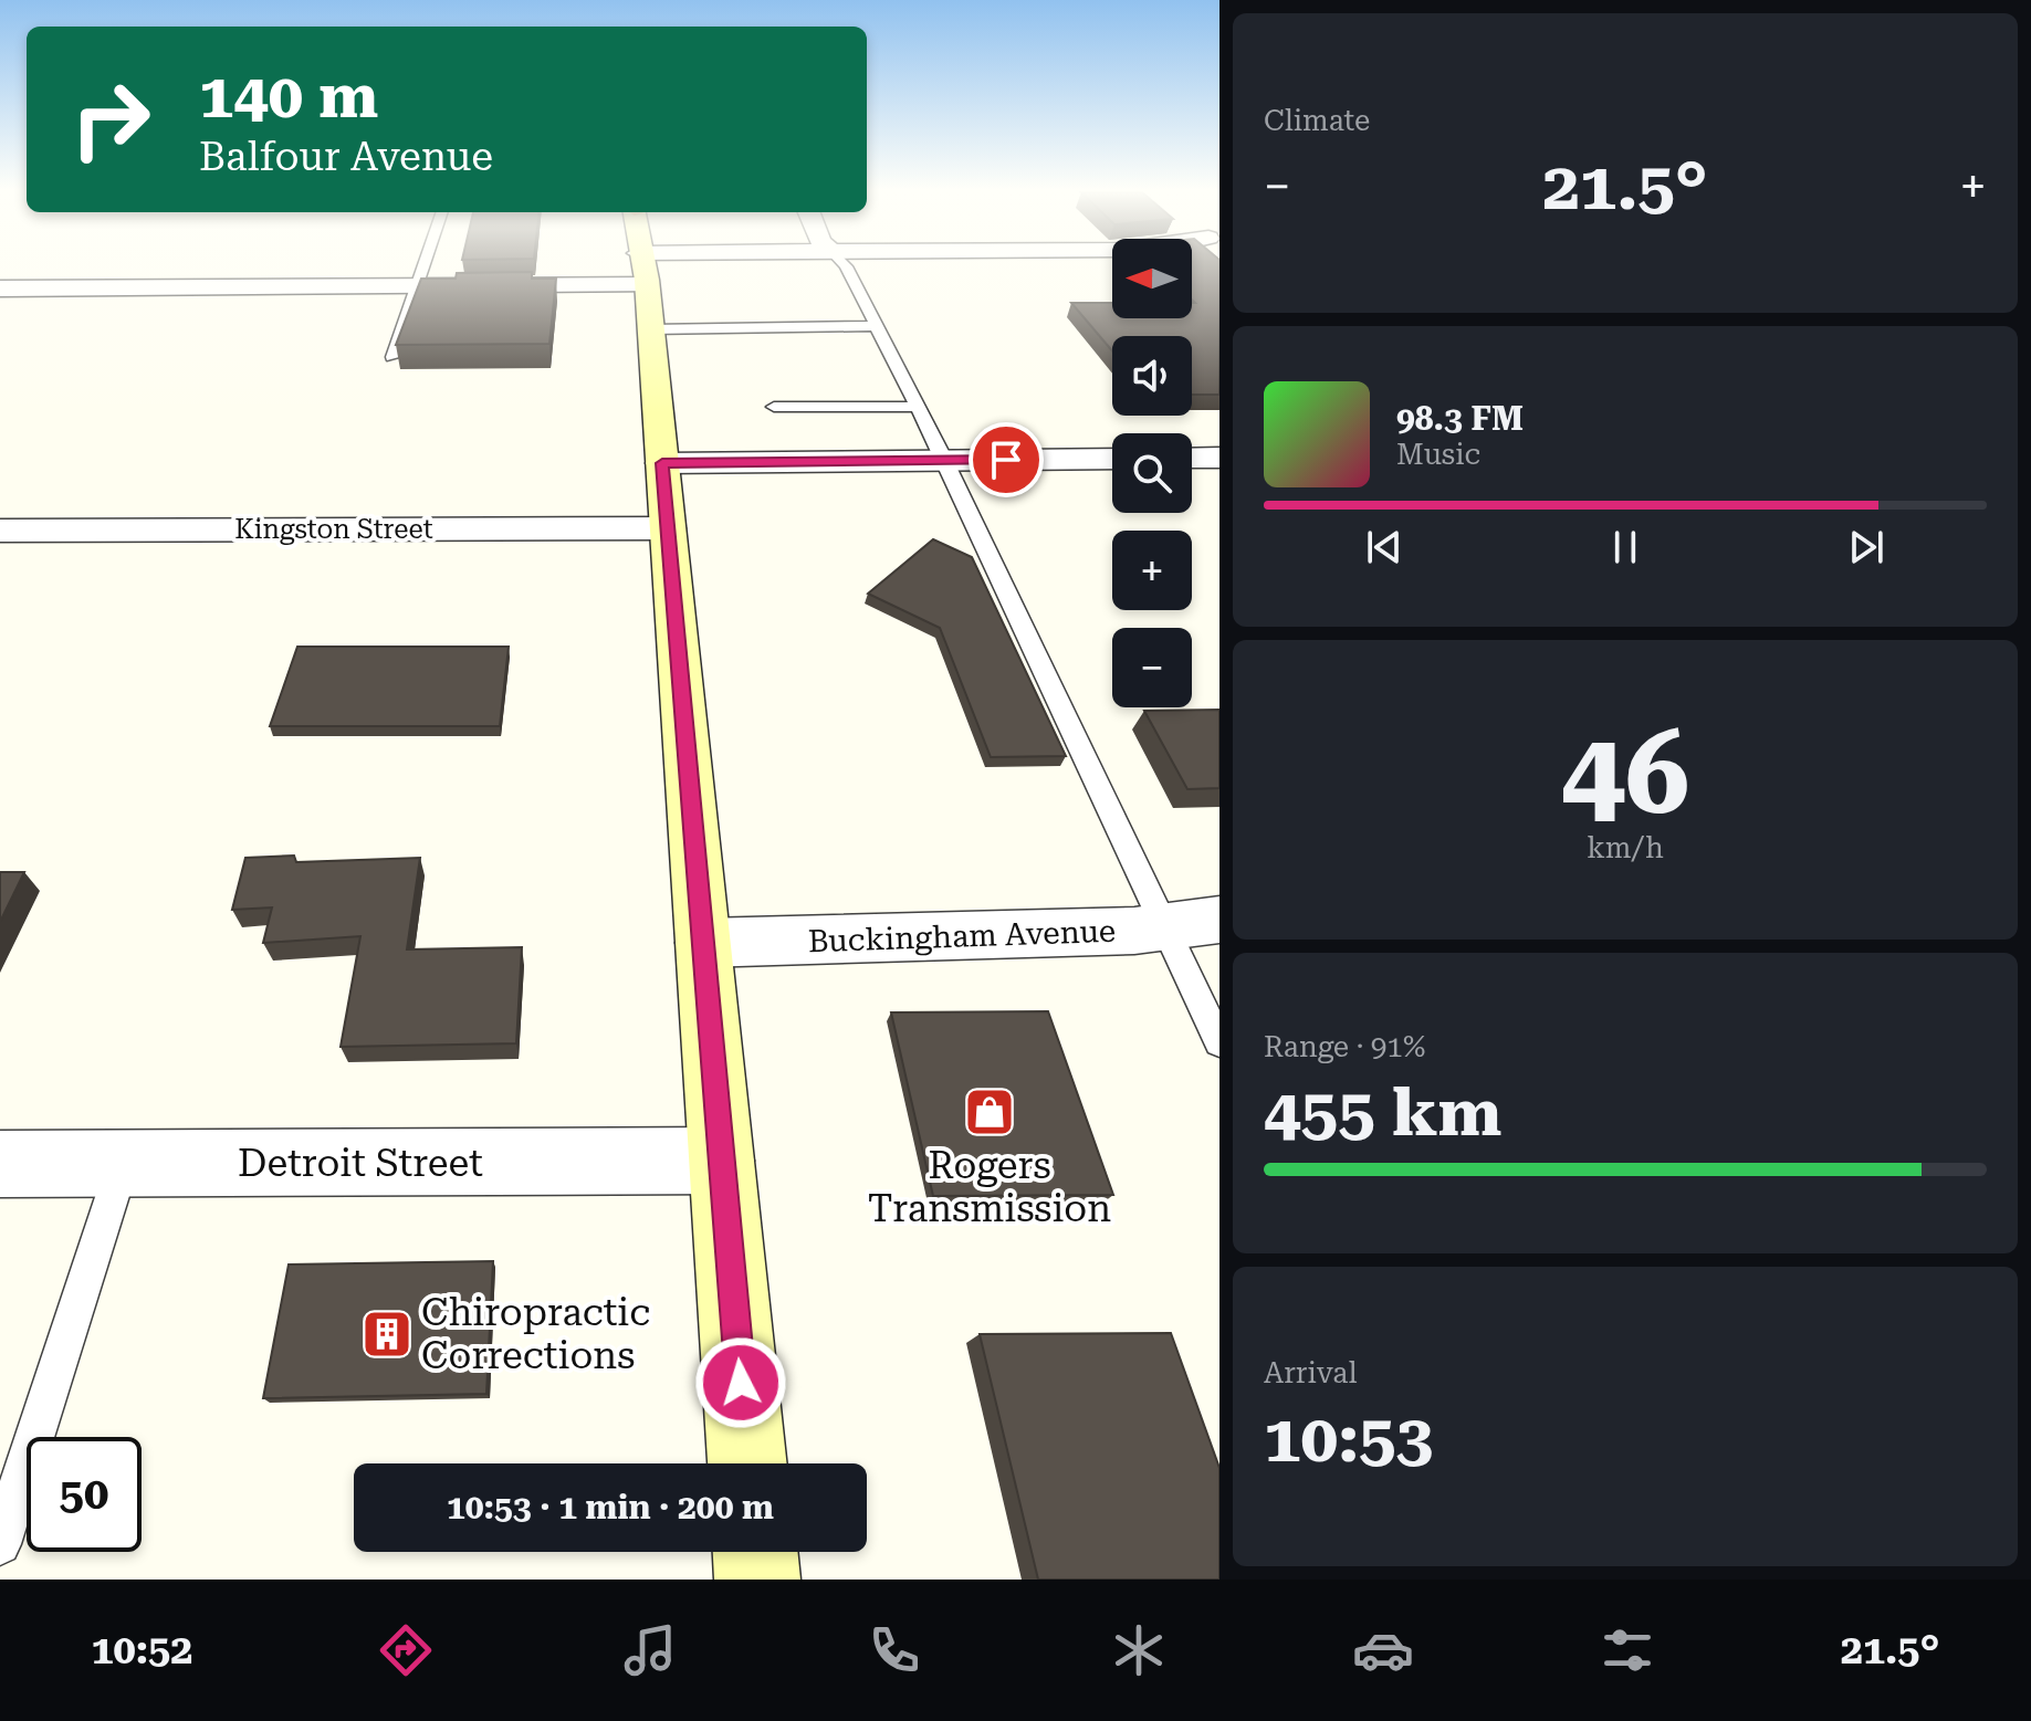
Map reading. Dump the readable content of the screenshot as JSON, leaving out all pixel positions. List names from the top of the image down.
{
  "streets": {
    "street": ["Kingston Street", "Buckingham Avenue", "Detroit Street"]
  },
  "places": {
    "shop": ["Rogers Transmission"],
    "building": ["Chiropractic Corrections"]
  },
  "north": "left",
  "page": {
    "tile": [
      "Climate",
      ["46", "km/h"],
      ["Range · 91%", "455 km"],
      ["Arrival", "10:53"]
    ],
    "turn": ["140 m", "Balfour Avenue"],
    "heat": ["−", "21.5°", "+"],
    "map_buttons": ["+", "−"],
    "song": ["98.3 FM", "Music"],
    "limit": "50",
    "trip": "10:53 · 1 min · 200 m",
    "tabs": ["10:52", "21.5°"]
  }
}
